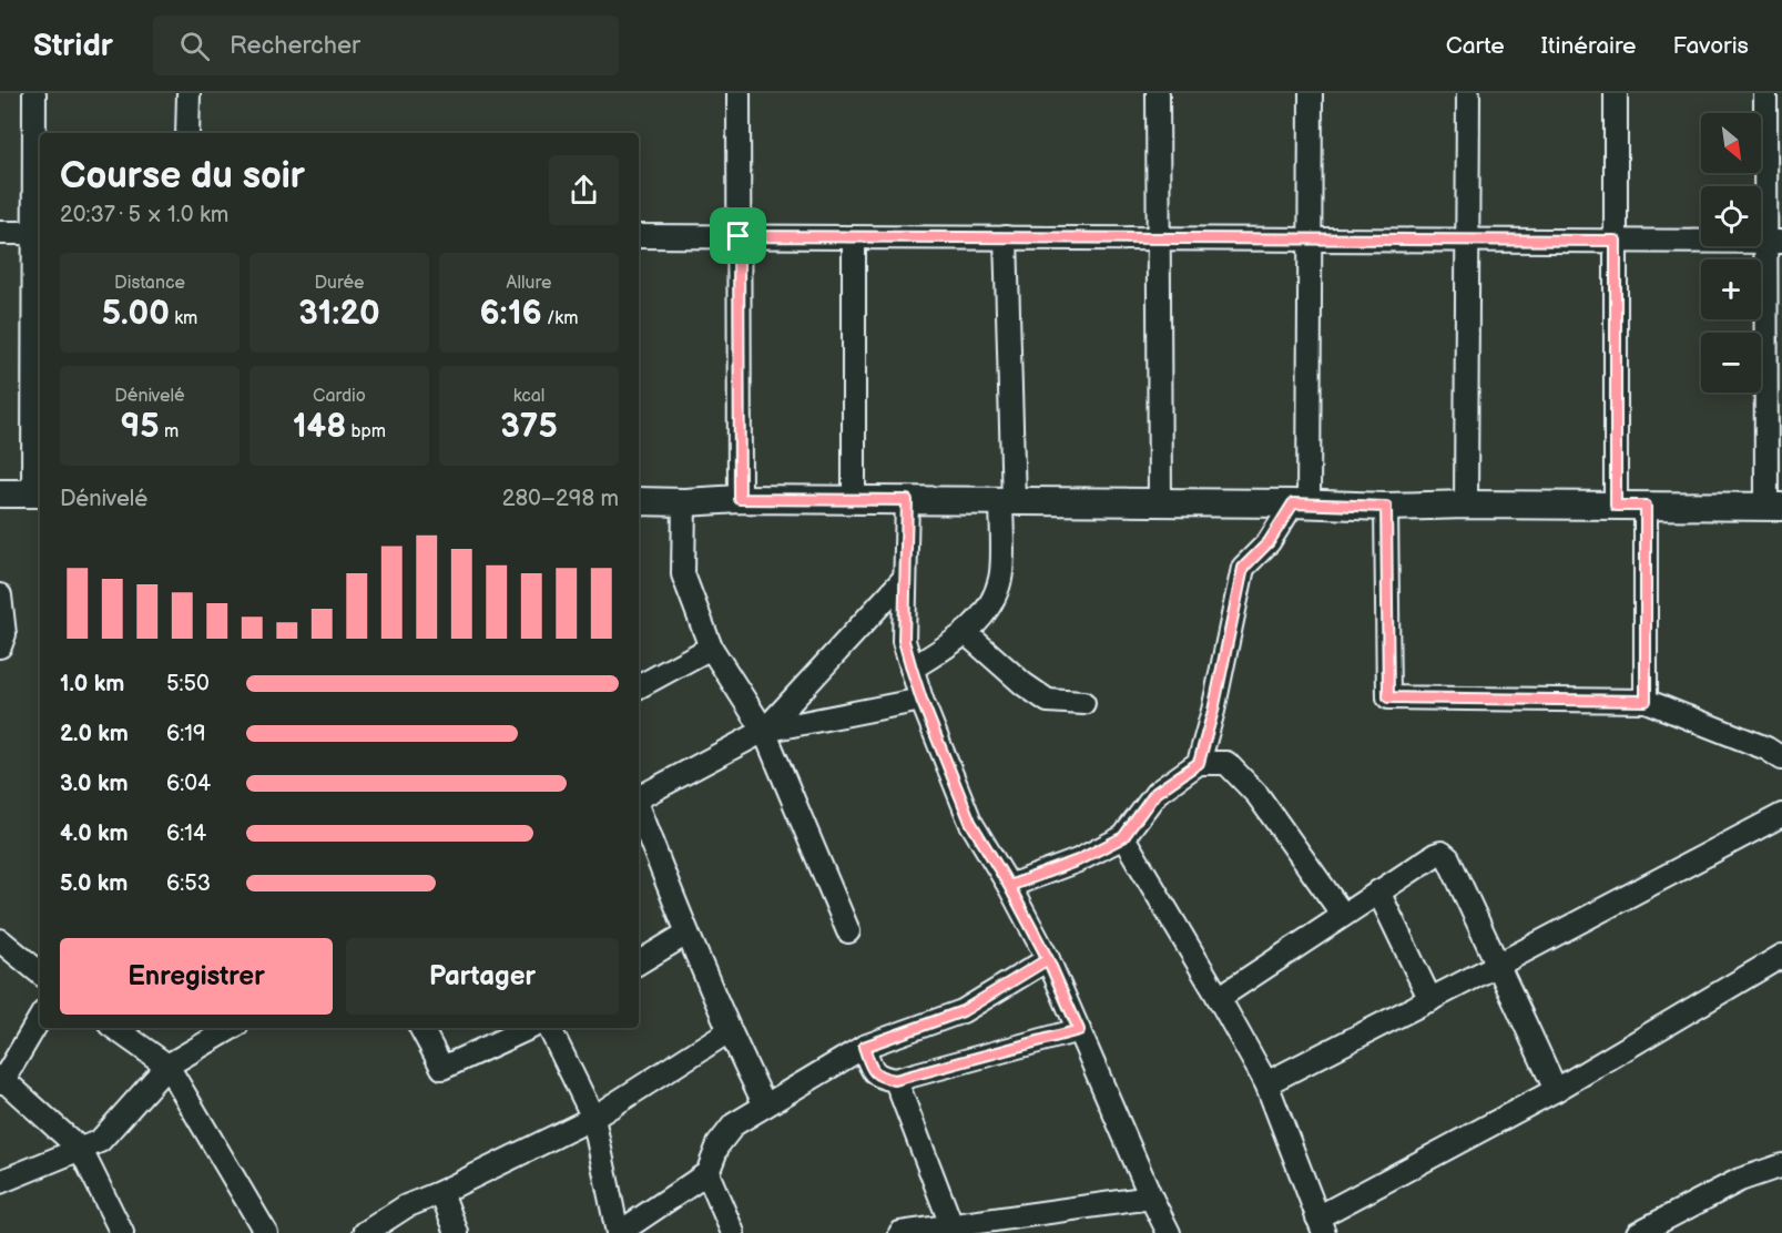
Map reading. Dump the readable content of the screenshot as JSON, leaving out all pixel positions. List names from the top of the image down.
{
  "north": "bottom right",
  "page": {
    "header": "Stridr",
    "search": "Rechercher",
    "nav": ["Carte", "Itinéraire", "Favoris"],
    "map_buttons": ["+", "−"],
    "heading": ["Course du soir", "20:37 · 5 × 1.0 km"],
    "stats": [
      ["Distance", "5.00 km"],
      ["Durée", "31:20"],
      ["Allure", "6:16 /km"],
      ["Dénivelé", "95 m"],
      ["Cardio", "148 bpm"],
      ["kcal", "375"]
    ],
    "chart": ["Dénivelé", "280–298 m"],
    "list": [
      {
        "name": "1.0 km",
        "note": "5:50"
      },
      {
        "name": "2.0 km",
        "note": "6:19"
      },
      {
        "name": "3.0 km",
        "note": "6:04"
      },
      {
        "name": "4.0 km",
        "note": "6:14"
      },
      {
        "name": "5.0 km",
        "note": "6:53"
      }
    ],
    "buttons": ["Enregistrer", "Partager"]
  }
}
